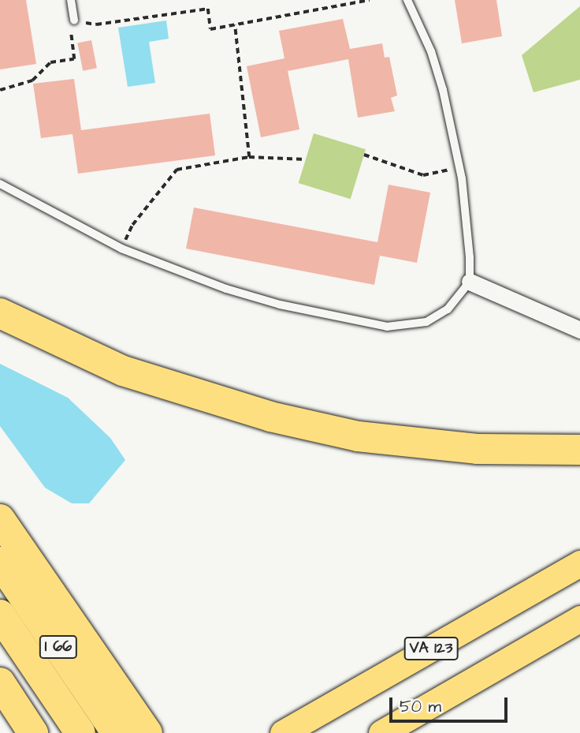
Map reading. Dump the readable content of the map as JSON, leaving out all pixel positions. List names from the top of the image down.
{
  "streets": {
    "highway": ["I 66"],
    "main road": ["VA 123"]
  },
  "scale_bar": "50 m"
}
